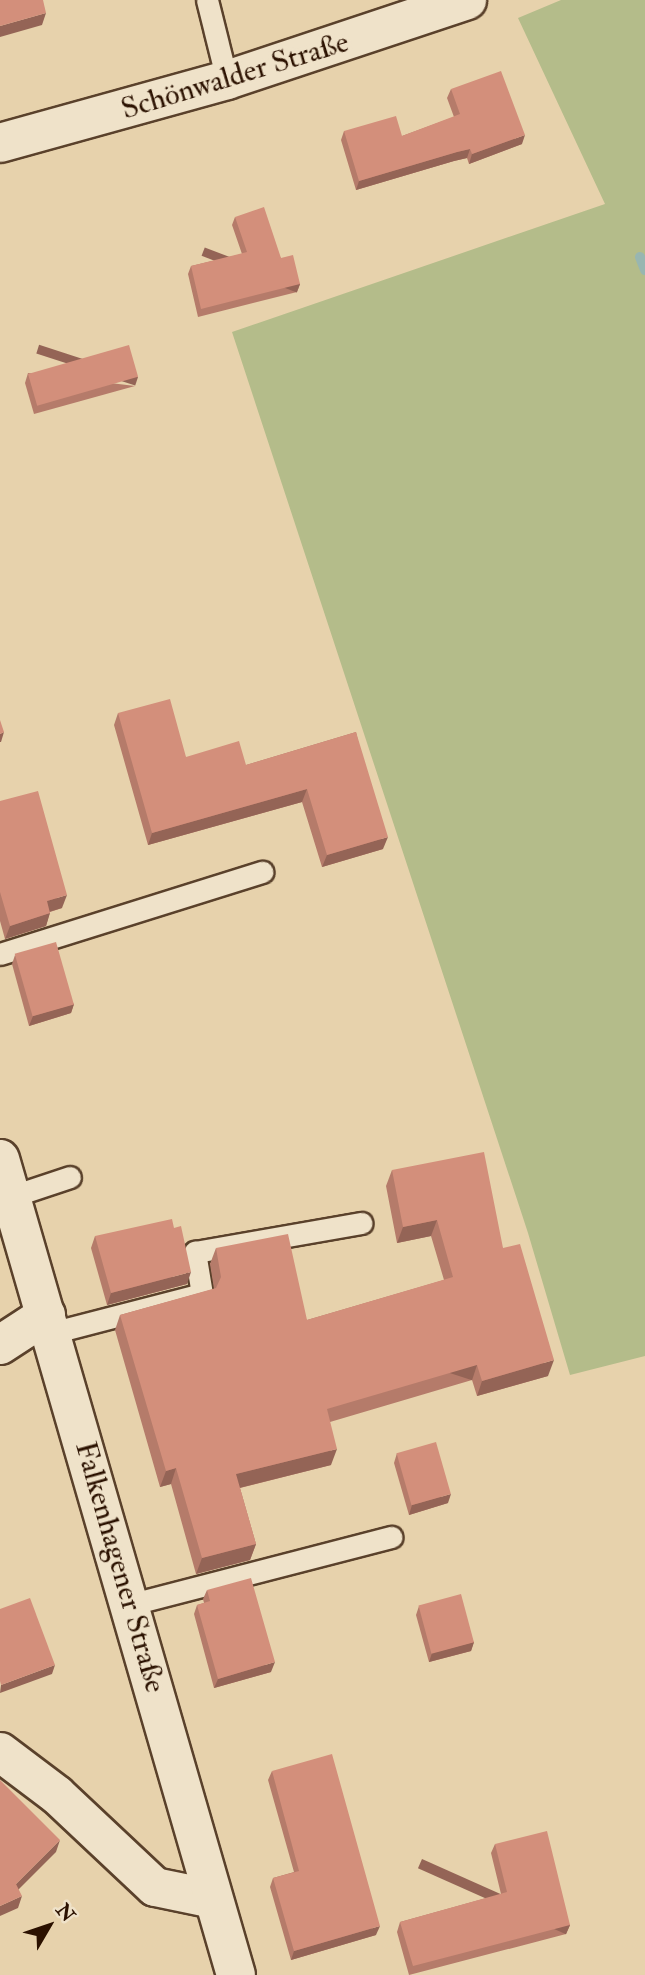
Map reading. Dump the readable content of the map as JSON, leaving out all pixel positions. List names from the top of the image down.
{
  "streets": {
    "main road": ["Schönwalder Straße", "Falkenhagener Straße"]
  },
  "north": "top right"
}
